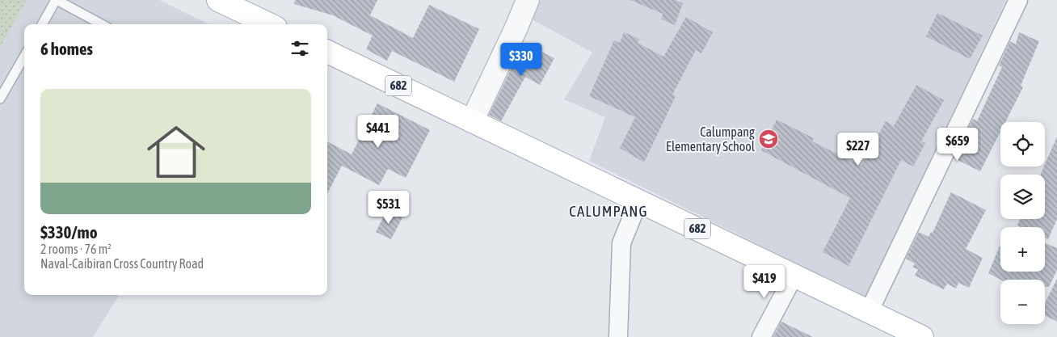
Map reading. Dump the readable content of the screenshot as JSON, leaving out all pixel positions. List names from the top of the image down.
{
  "streets": {
    "main road": ["682"]
  },
  "districts": ["CALUMPANG"],
  "places": {
    "school or university": ["Calumpang Elementary School"]
  },
  "page": {
    "heading": "6 homes",
    "price": [
      "$330",
      "$441",
      "$659",
      "$227",
      "$531",
      "$419"
    ],
    "list": [
      {
        "name": "$330/mo",
        "note": "2 rooms · 76 m² · Naval-Caibiran Cross Country Road"
      }
    ],
    "map_buttons": ["+", "−"]
  }
}
